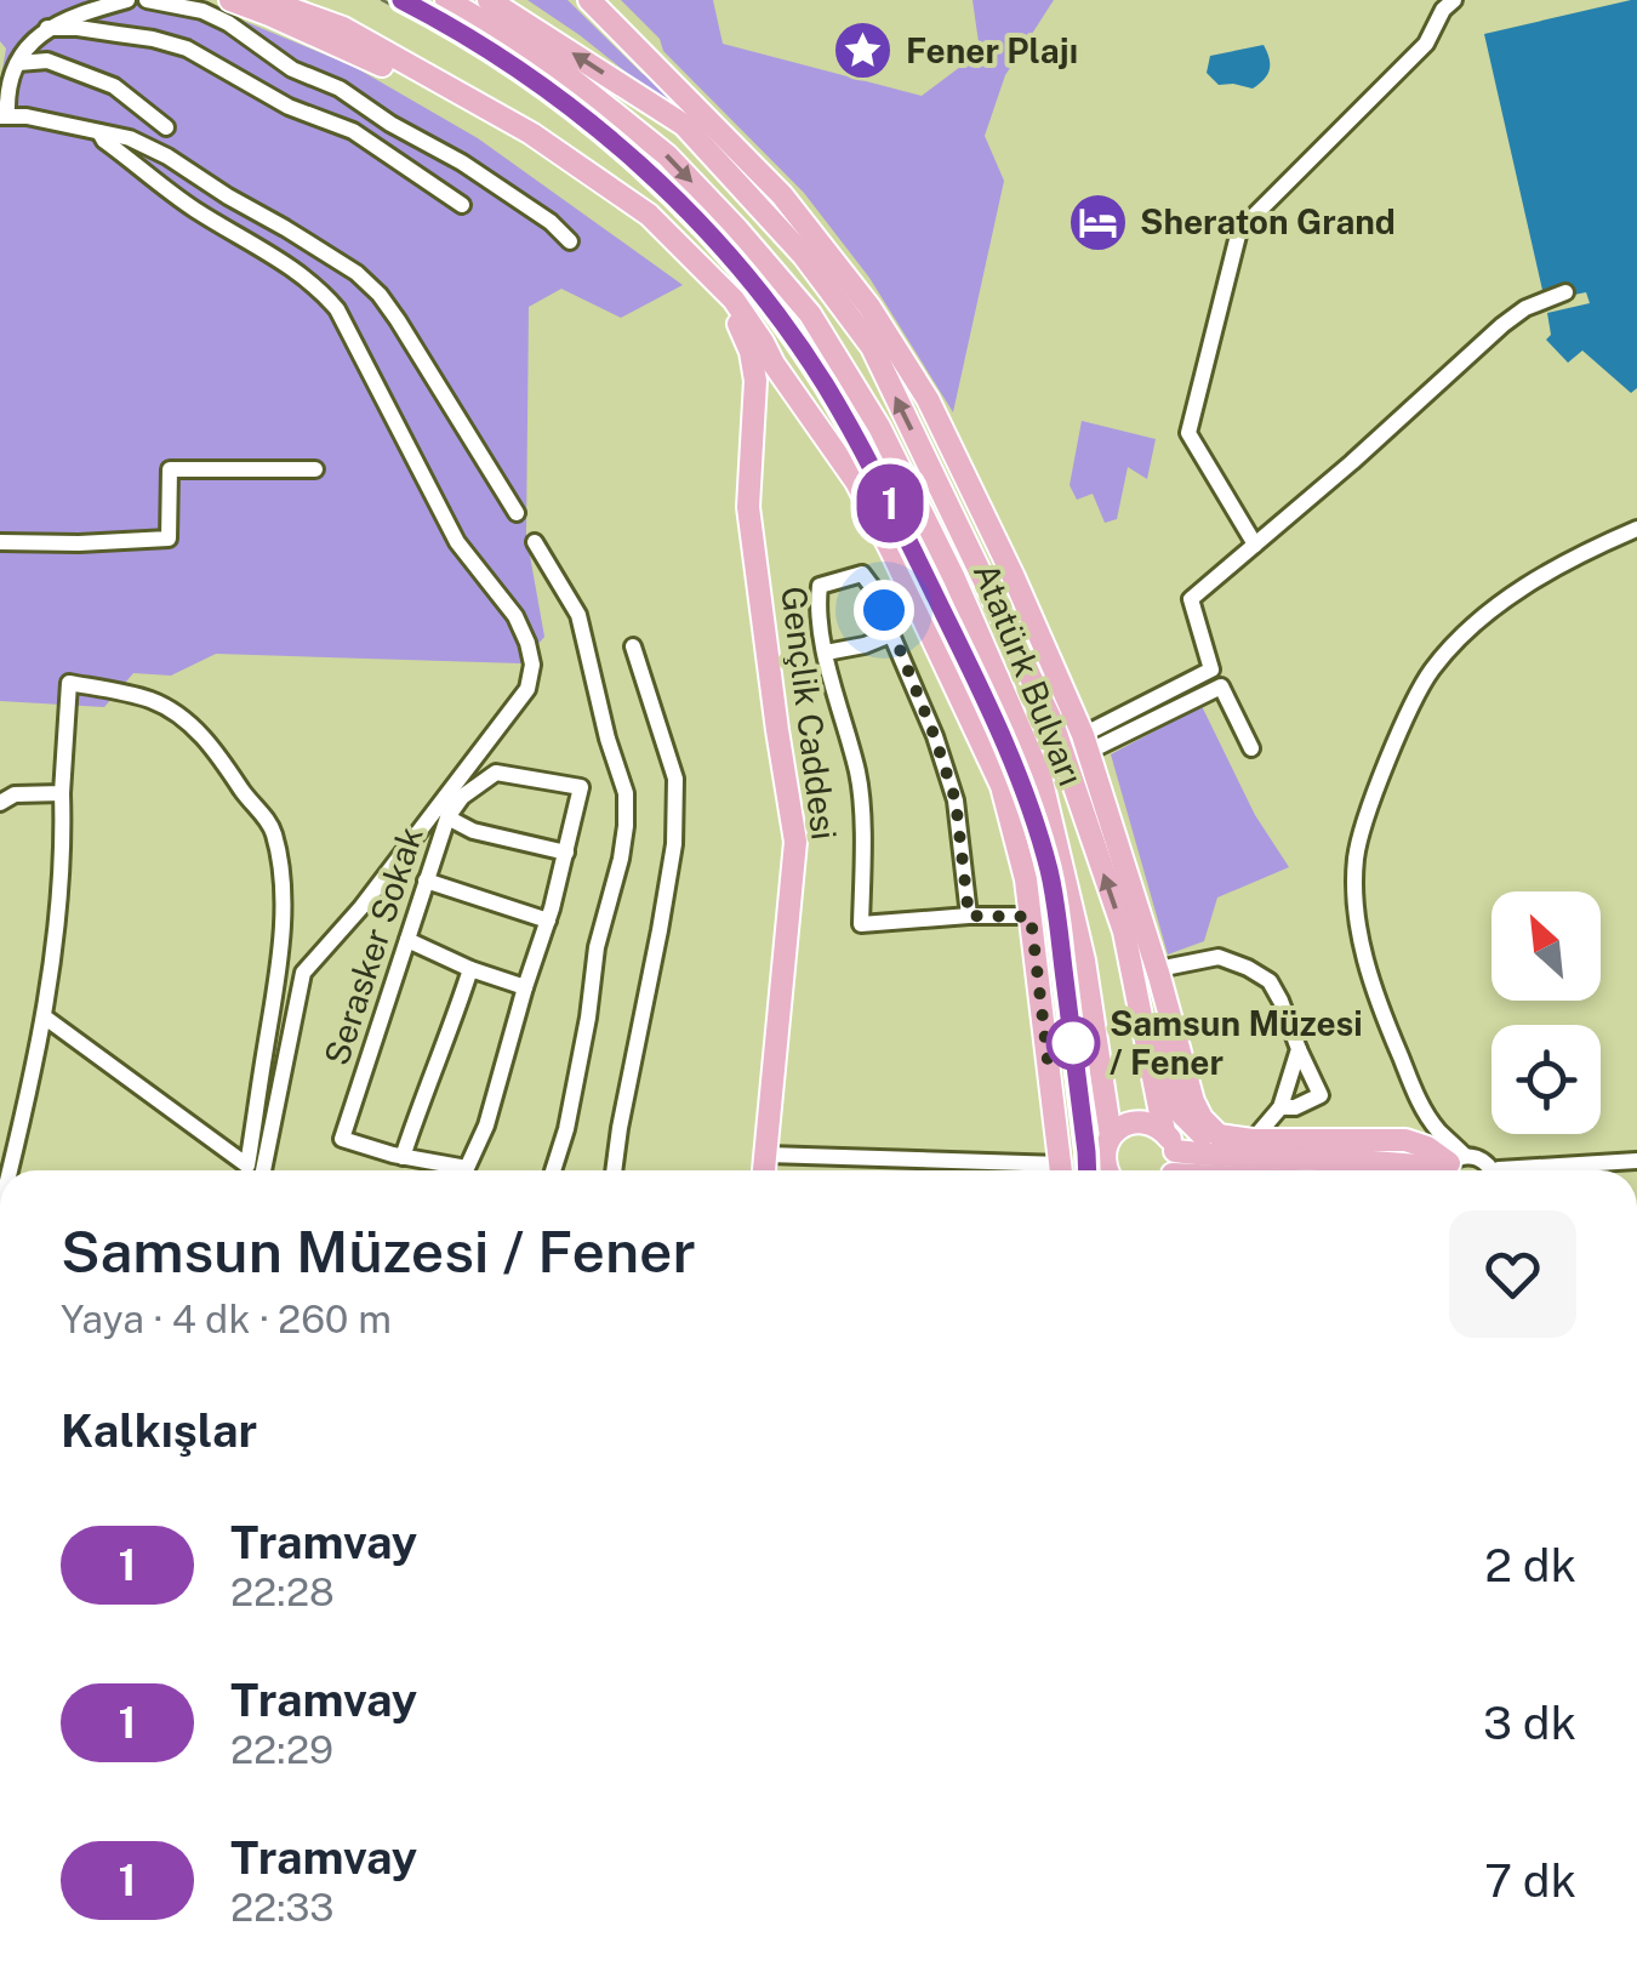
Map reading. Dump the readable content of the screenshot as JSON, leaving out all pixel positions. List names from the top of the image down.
{
  "streets": {
    "main road": ["Atatürk Bulvarı", "Gençlik Caddesi"],
    "street": ["Serasker Sokak"]
  },
  "places": {
    "place": ["Fener Plajı"],
    "hotel": ["Sheraton Grand"],
    "other": ["Samsun Müzesi / Fener"]
  },
  "lines": ["tram line 1"],
  "north": "top left",
  "page": {
    "on_map": "1",
    "heading": [
      ["Samsun Müzesi / Fener", "Yaya · 4 dk · 260 m"],
      "Kalkışlar"
    ],
    "list": [
      {
        "mark": "1",
        "name": "Tramvay",
        "note": "22:28",
        "value": "2 dk"
      },
      {
        "mark": "1",
        "name": "Tramvay",
        "note": "22:29",
        "value": "3 dk"
      },
      {
        "mark": "1",
        "name": "Tramvay",
        "note": "22:33",
        "value": "7 dk"
      }
    ]
  }
}
